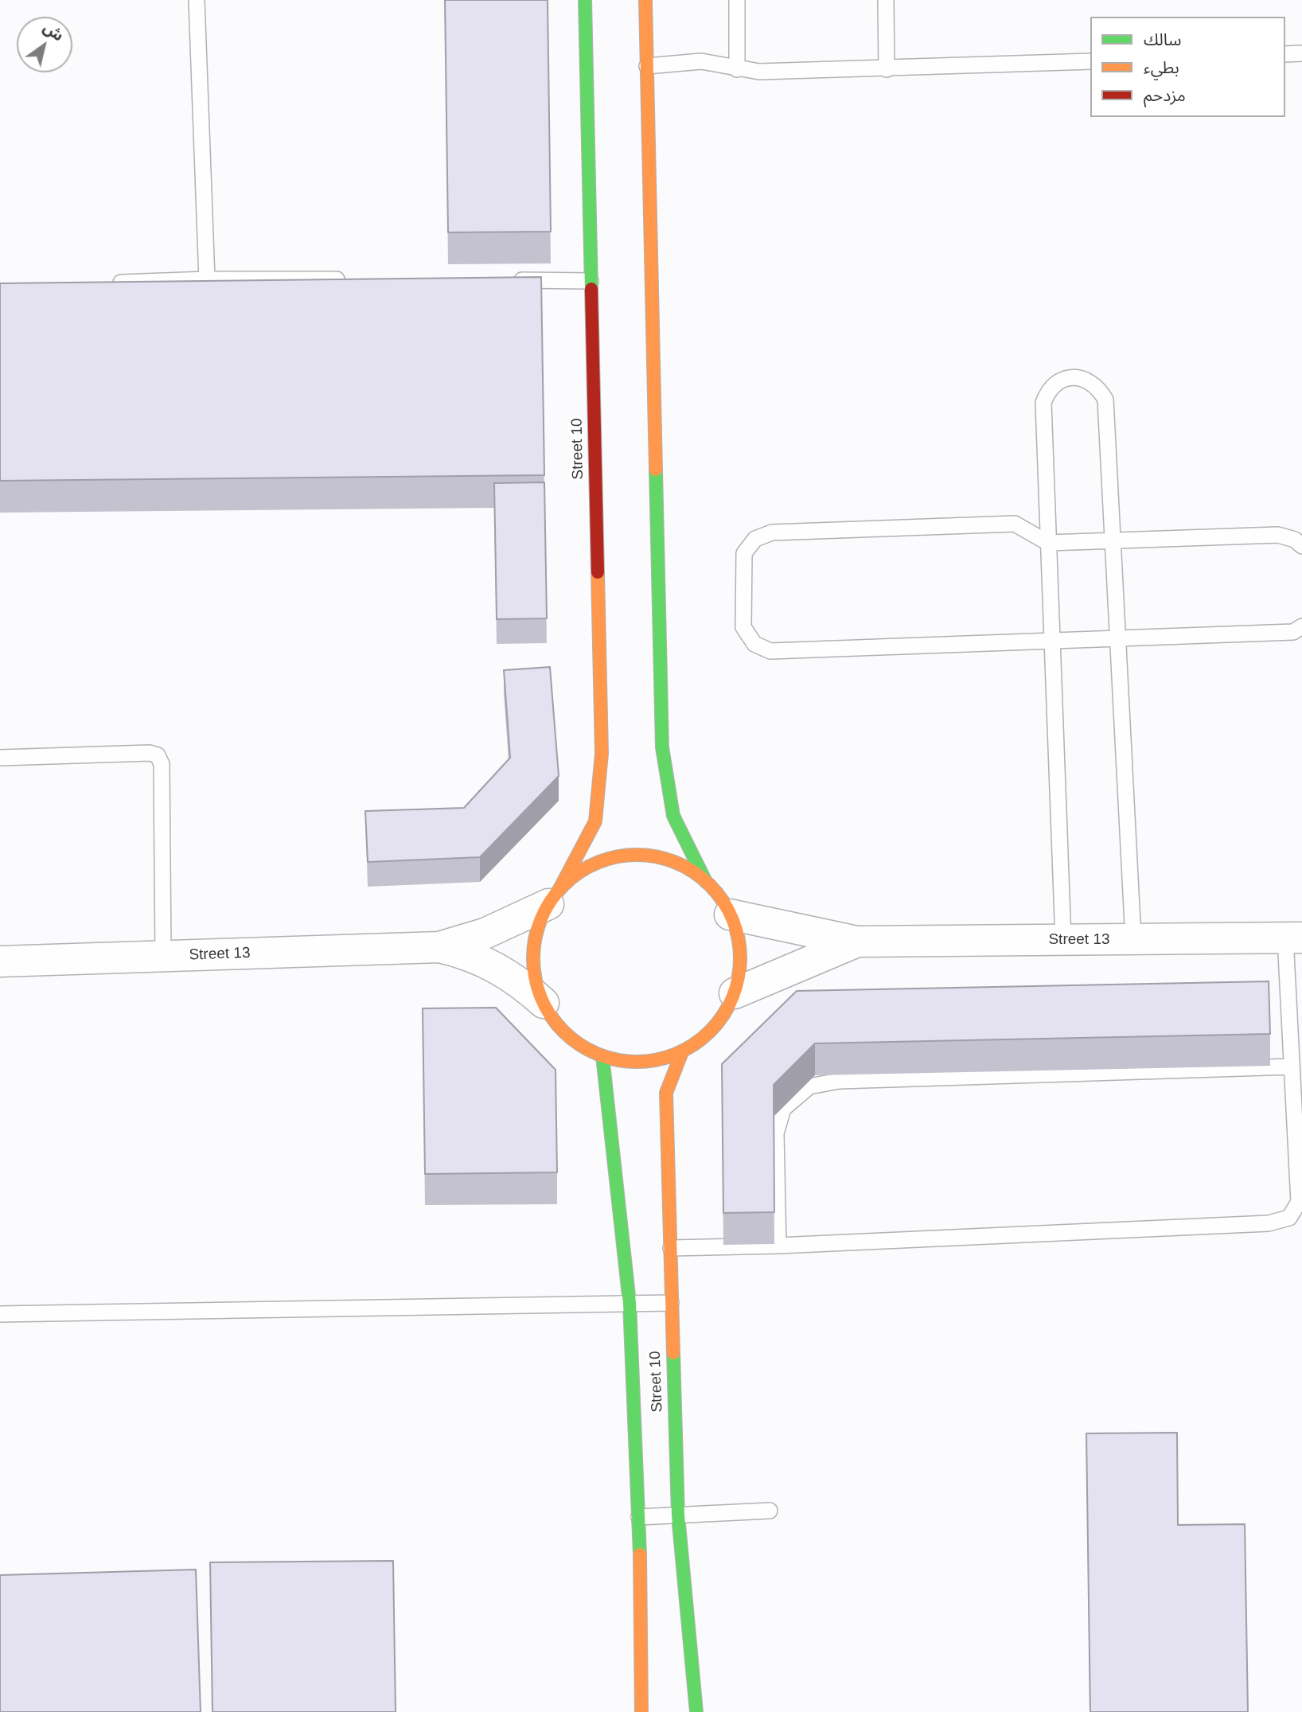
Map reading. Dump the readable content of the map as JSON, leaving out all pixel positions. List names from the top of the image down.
{
  "streets": {
    "street": ["Street 10", "Street 13"]
  },
  "crossings": [
    ["Street 10", "Street 13"]
  ],
  "legend": ["سالك", "بطيء", "مزدحم"],
  "north": "top right"
}
